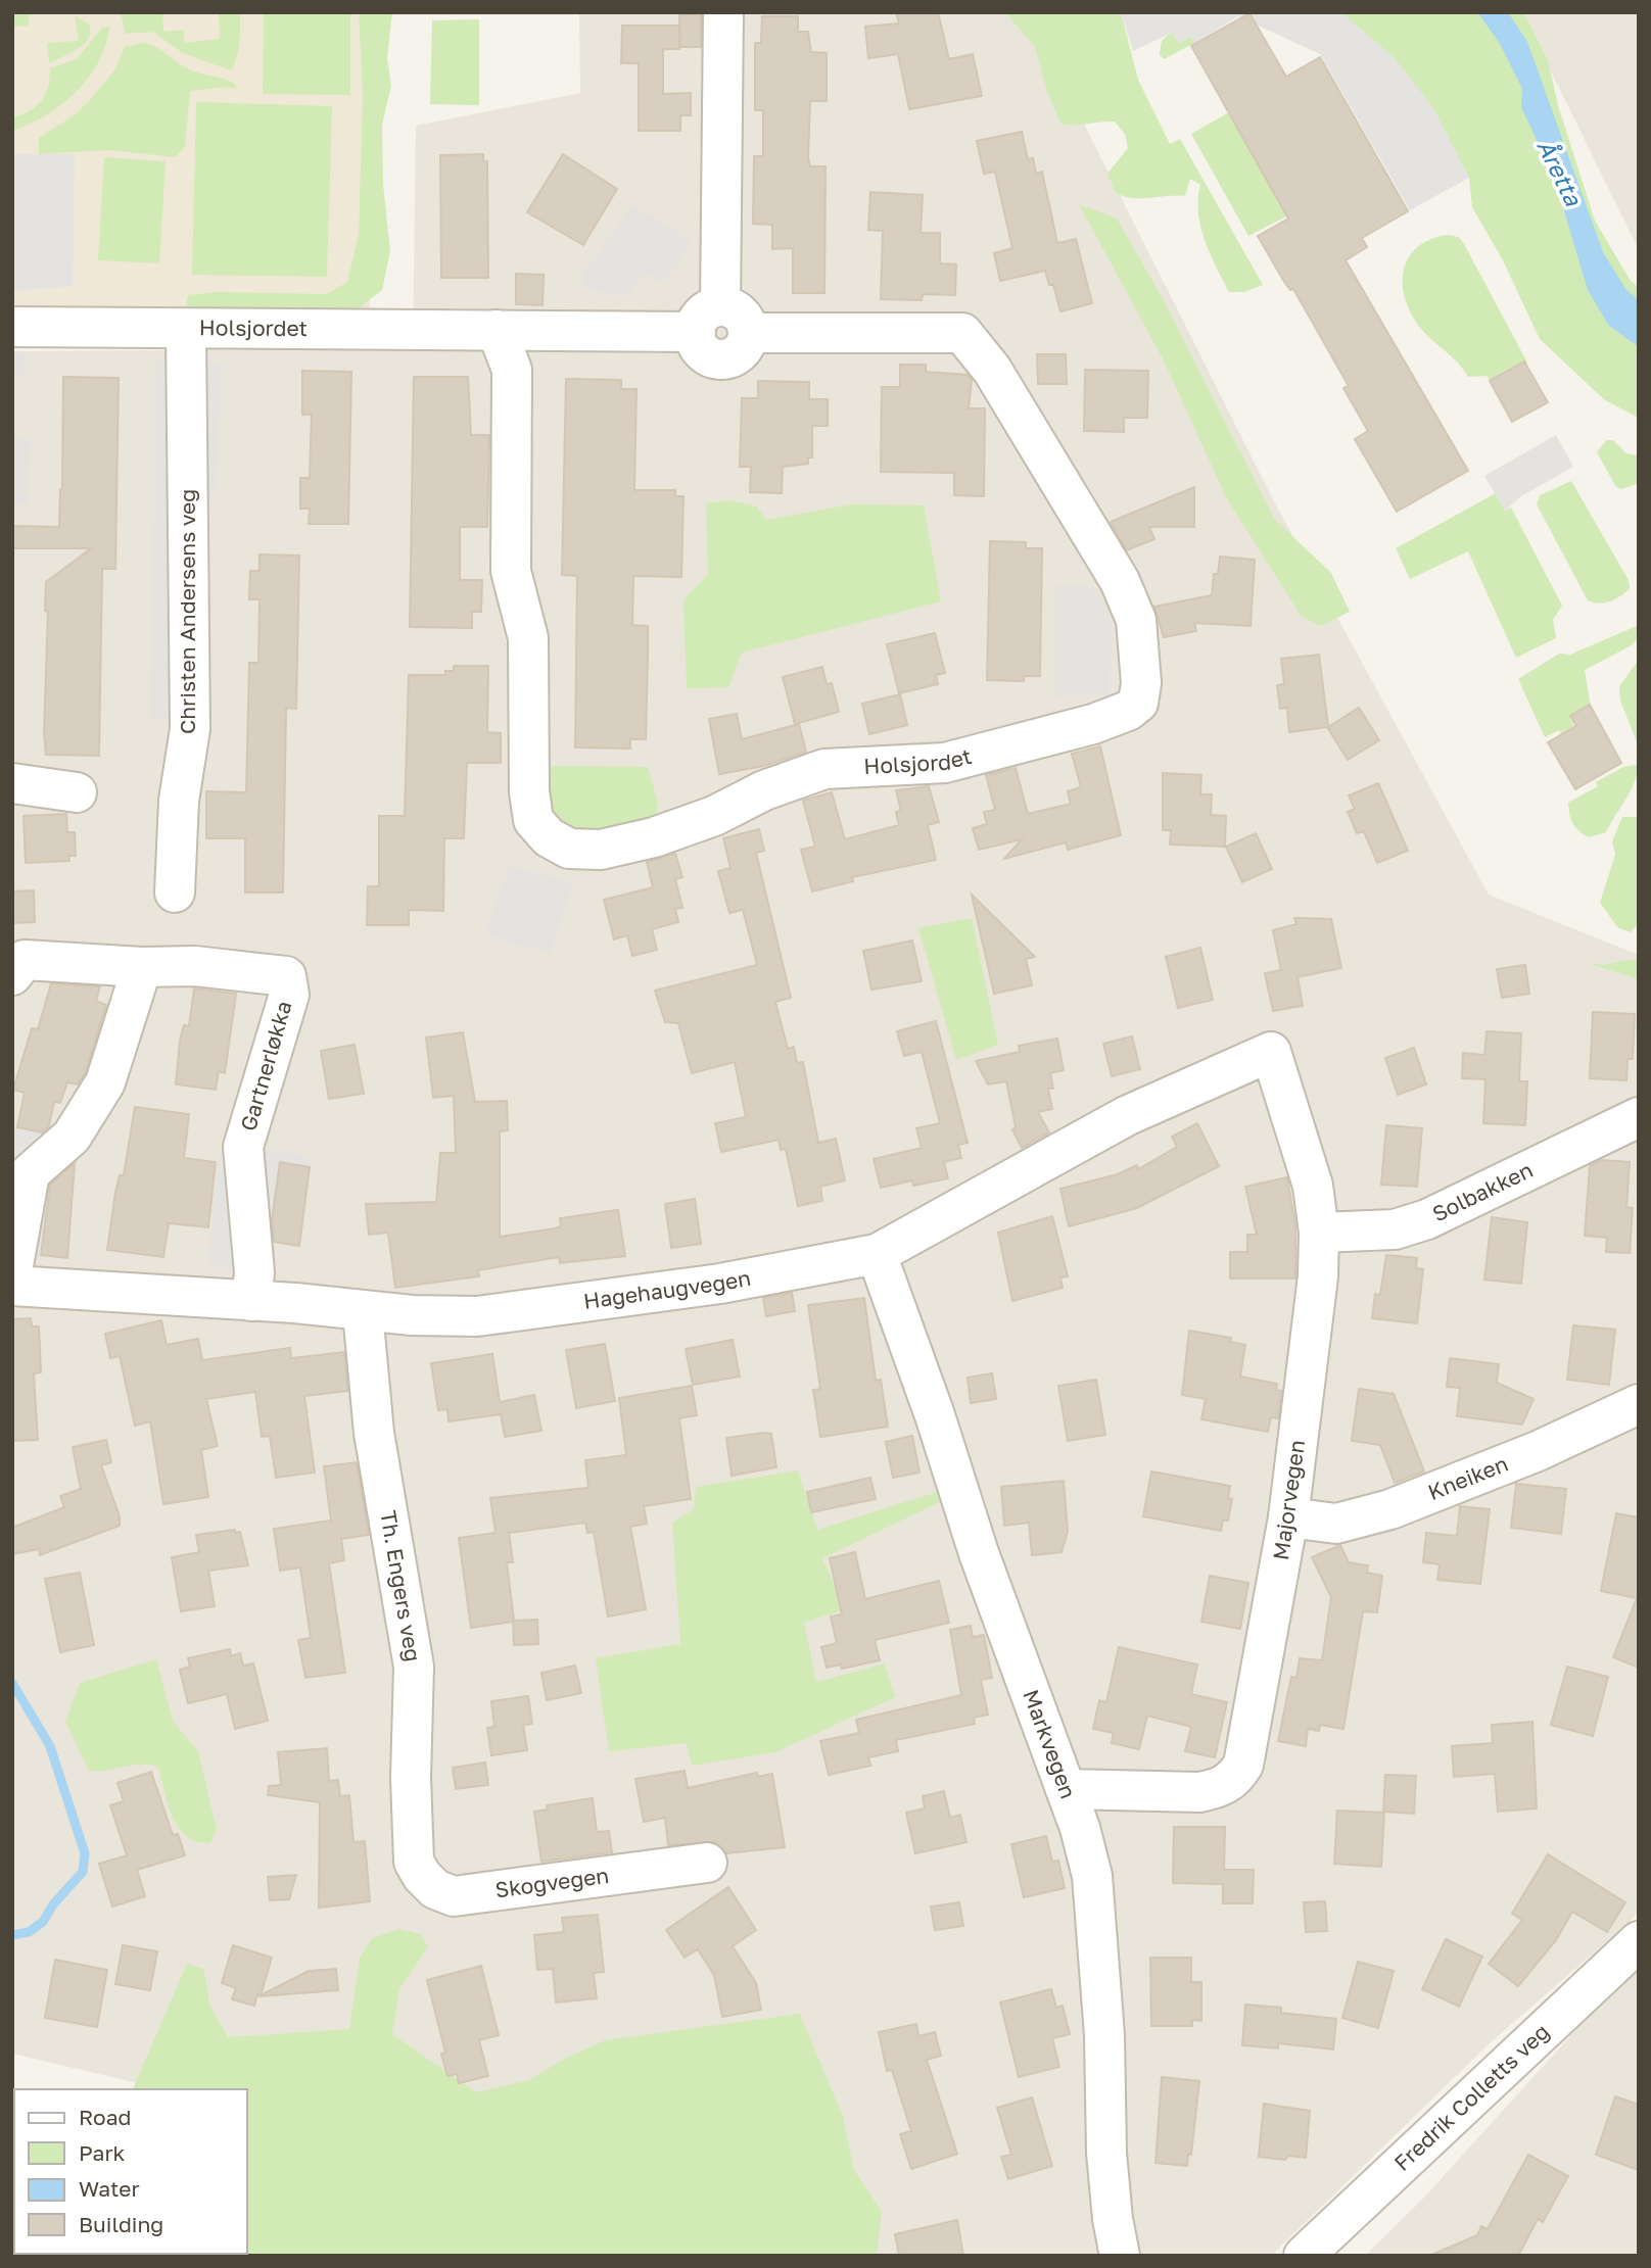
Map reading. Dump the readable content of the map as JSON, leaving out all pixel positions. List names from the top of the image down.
{
  "streets": {
    "street": [
      "Holsjordet",
      "Christen Andersens veg",
      "Gartnerløkka",
      "Solbakken",
      "Hagehaugvegen",
      "Kneiken",
      "Majorvegen",
      "Th. Engers veg",
      "Markvegen",
      "Skogvegen",
      "Fredrik Colletts veg"
    ]
  },
  "crossings": [
    ["Holsjordet", "Christen Andersens veg"],
    ["Gartnerløkka", "Hagehaugvegen"],
    ["Solbakken", "Majorvegen"],
    ["Hagehaugvegen", "Majorvegen"],
    ["Hagehaugvegen", "Th. Engers veg"],
    ["Hagehaugvegen", "Markvegen"],
    ["Kneiken", "Majorvegen"],
    ["Majorvegen", "Markvegen"],
    ["Th. Engers veg", "Skogvegen"]
  ],
  "water": ["Åretta"],
  "legend": [
    "Road",
    "Park",
    "Water",
    "Building"
  ]
}
